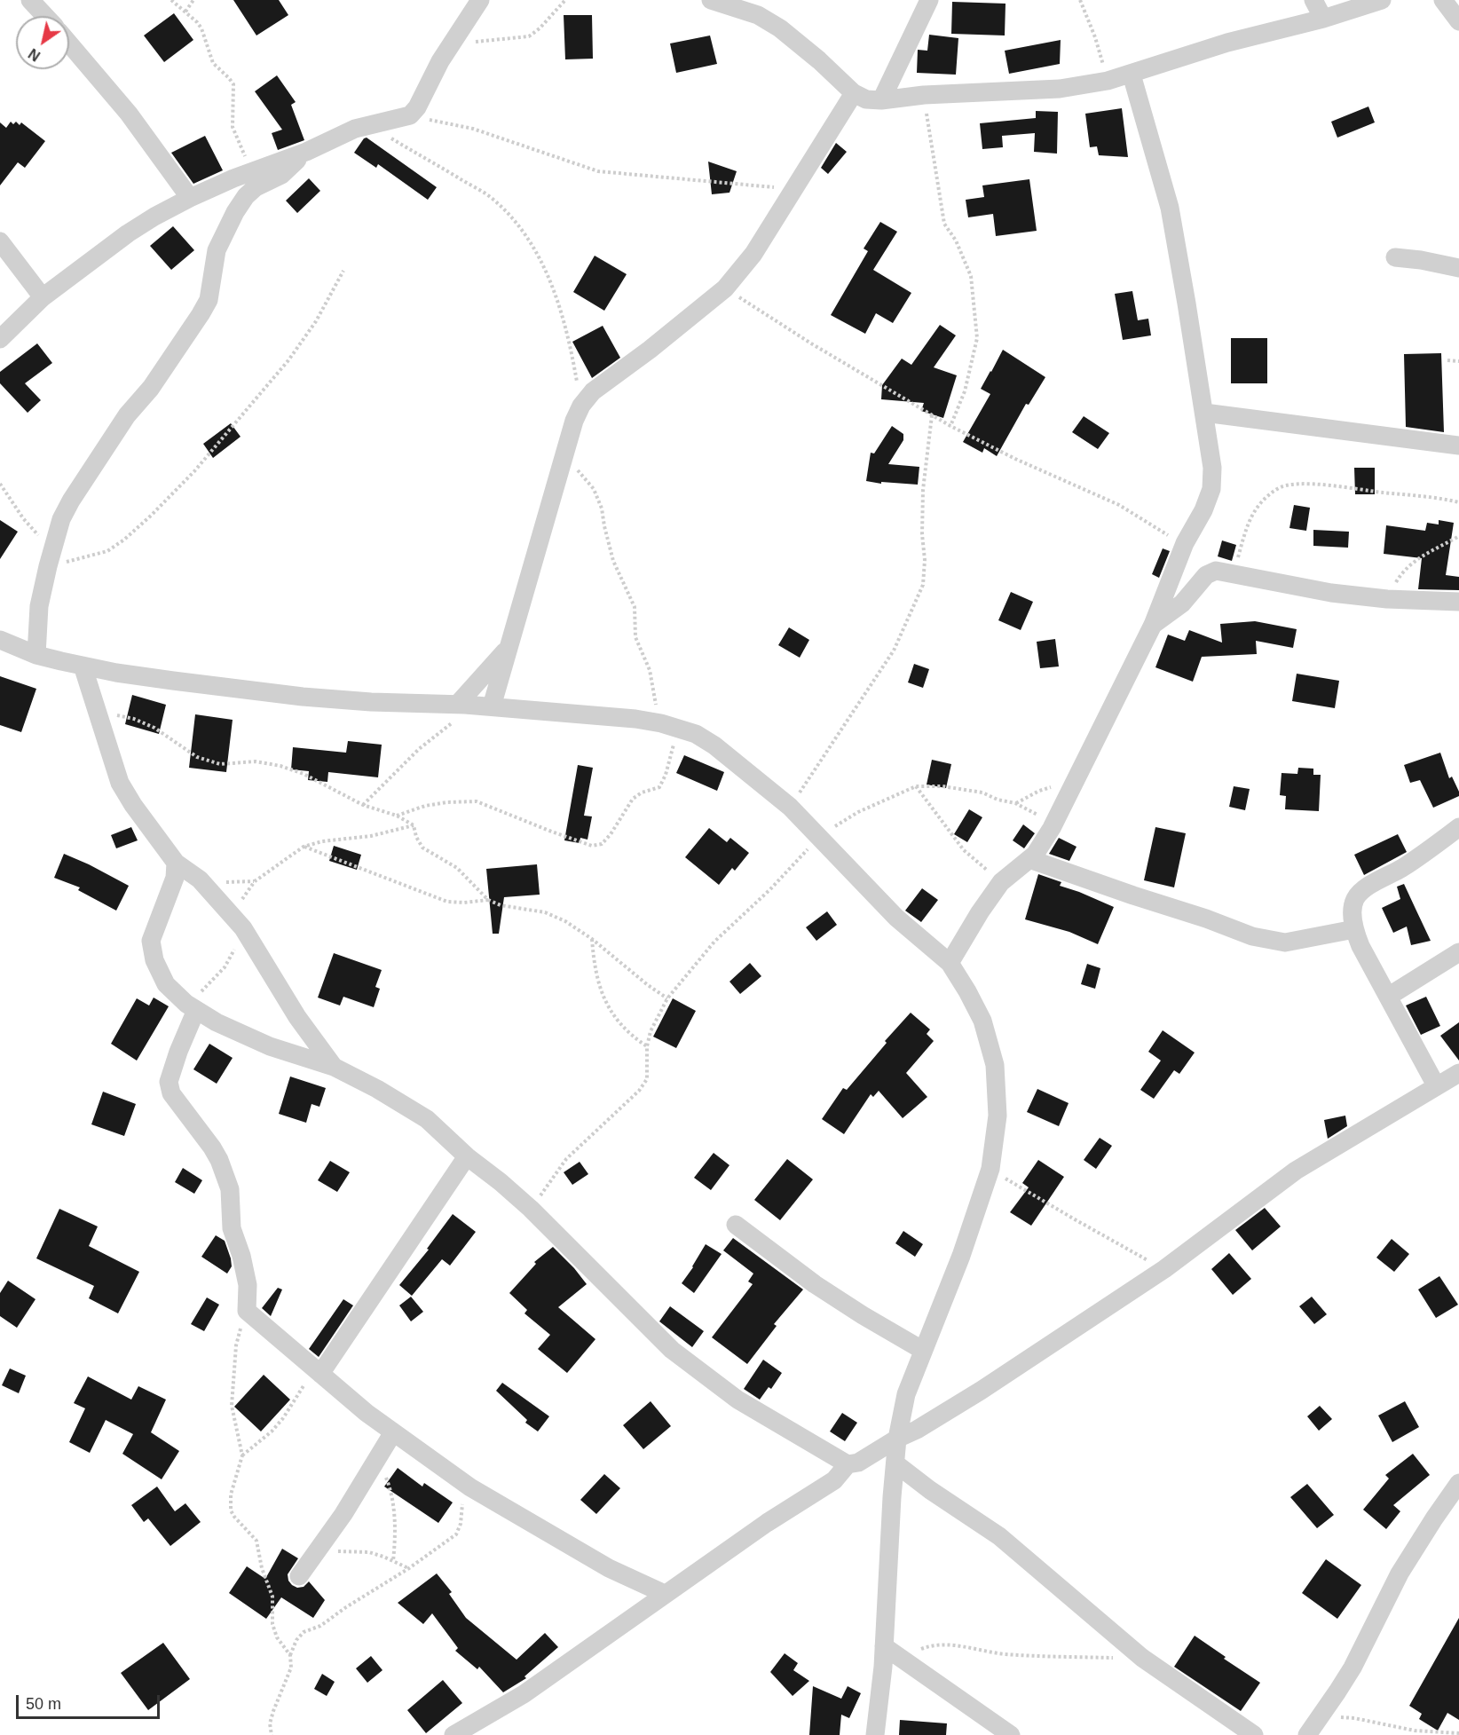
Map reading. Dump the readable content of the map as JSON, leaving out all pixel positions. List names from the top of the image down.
{
  "scale_bar": "50 m",
  "north": "bottom left"
}
